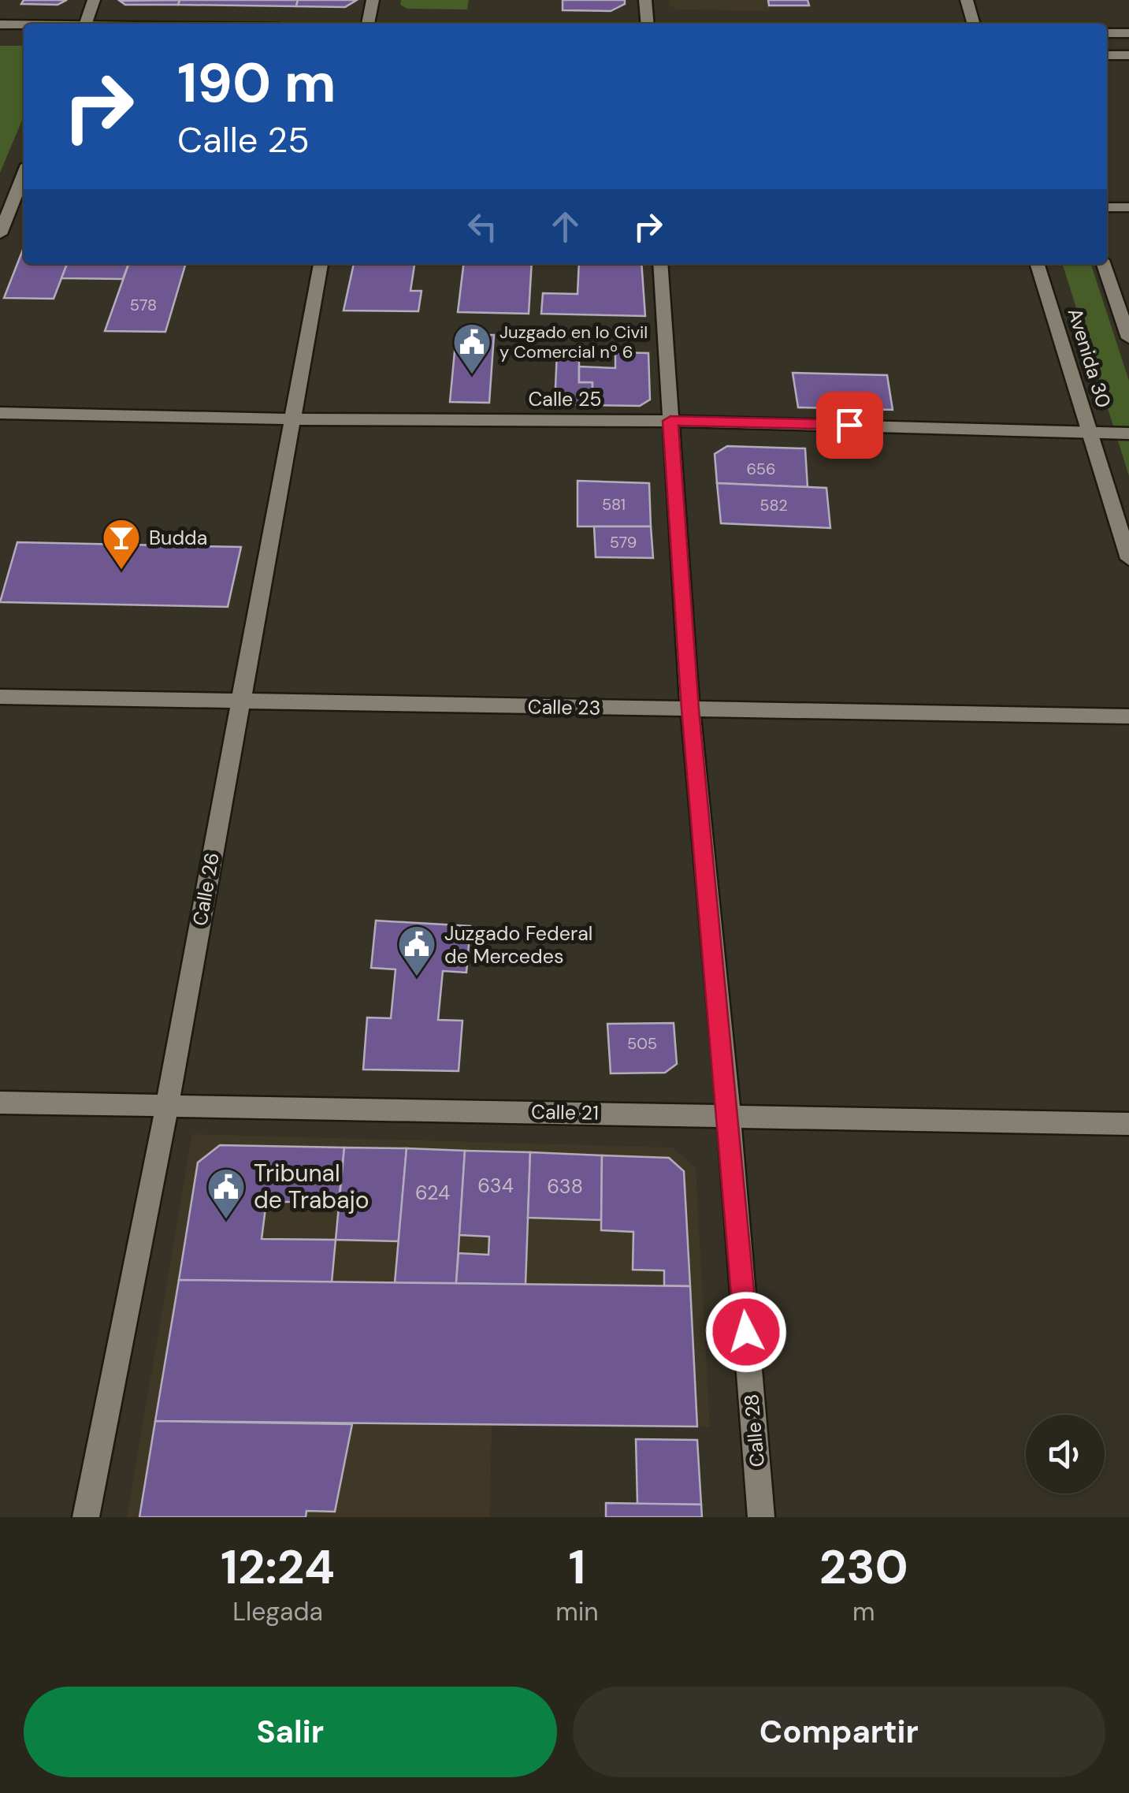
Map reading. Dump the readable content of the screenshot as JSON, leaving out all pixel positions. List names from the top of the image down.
{
  "streets": {
    "street": [
      "Avenida 30",
      "Calle 25",
      "Calle 23",
      "Calle 26",
      "Calle 21",
      "Calle 28"
    ]
  },
  "crossings": [
    ["Avenida 30", "Calle 25"],
    ["Calle 25", "Calle 26"],
    ["Calle 25", "Calle 28"],
    ["Calle 23", "Calle 26"],
    ["Calle 23", "Calle 28"],
    ["Calle 26", "Calle 21"],
    ["Calle 21", "Calle 28"]
  ],
  "places": {
    "public building": ["Juzgado en lo Civil y Comercial nº 6", "Juzgado Federal de Mercedes", "Tribunal de Trabajo"],
    "bar": ["Budda"]
  },
  "house_numbers": [
    "578",
    "656",
    "581",
    "582",
    "579",
    "505",
    "634",
    "638",
    "624"
  ],
  "page": {
    "turn": ["190 m", "Calle 25"],
    "eta": [
      "12:24",
      "Llegada",
      "1",
      "min",
      "230",
      "m"
    ],
    "buttons": ["Salir", "Compartir"]
  }
}
